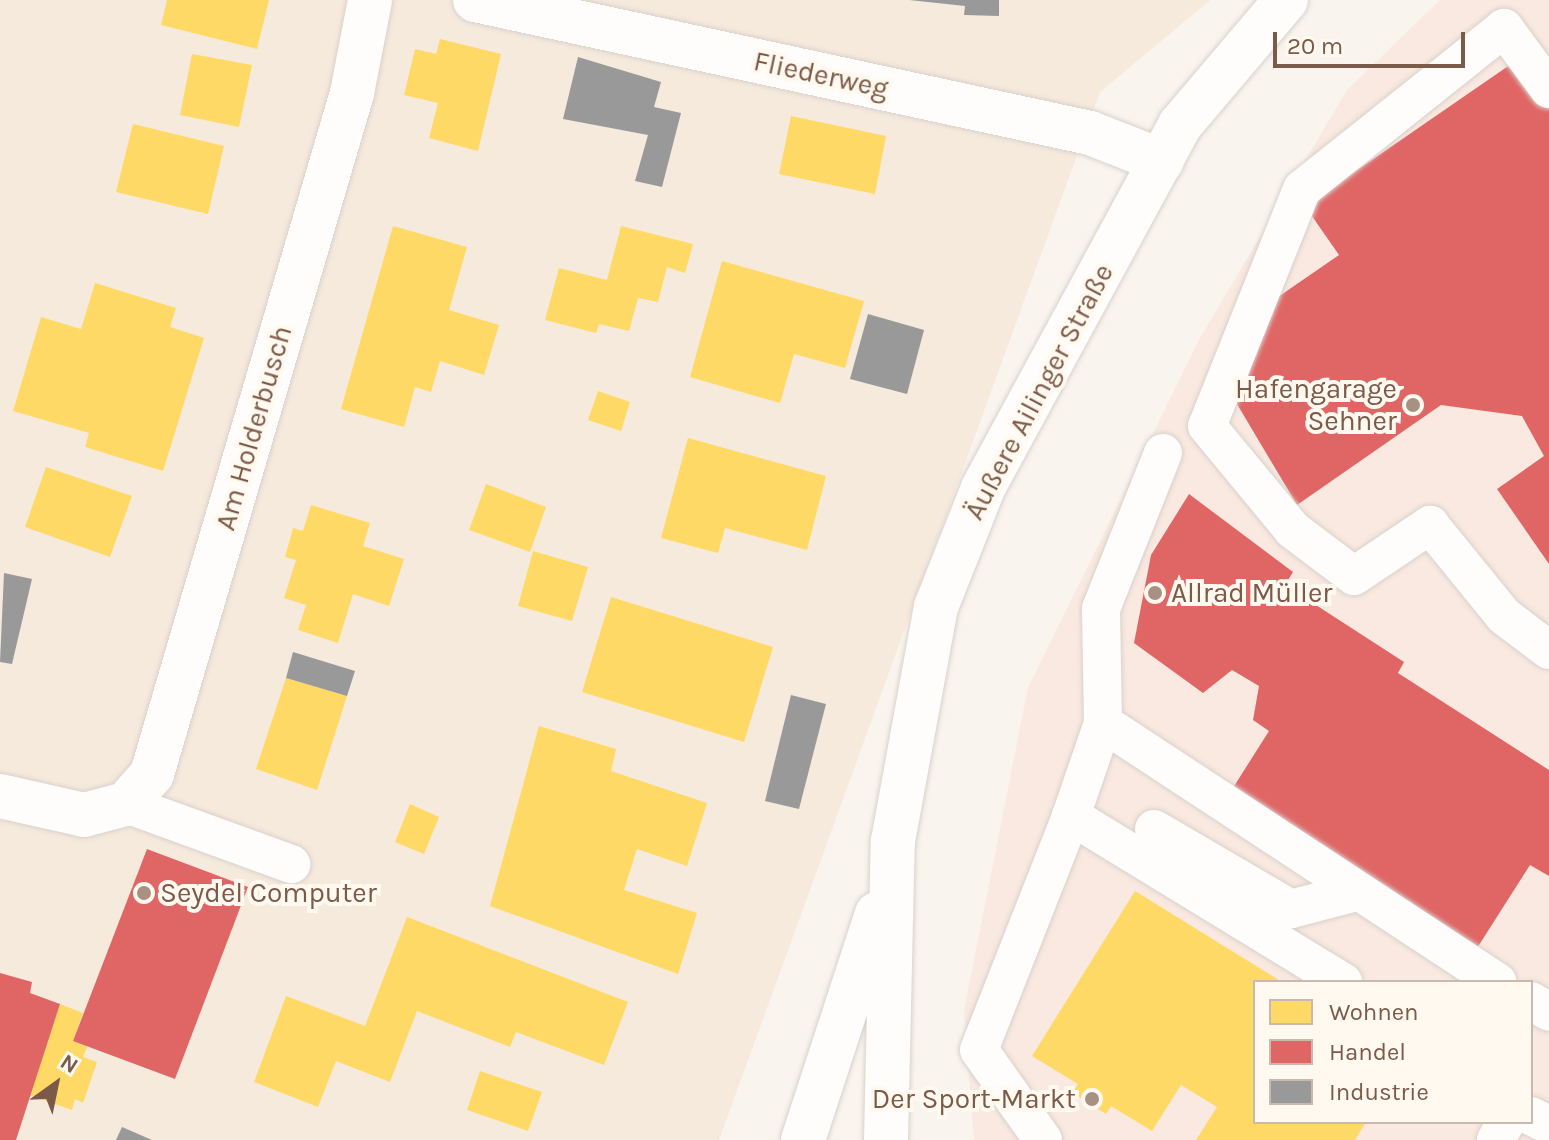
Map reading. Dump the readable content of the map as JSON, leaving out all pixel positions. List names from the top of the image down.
{
  "streets": {
    "street": ["Fliederweg", "Äußere Ailinger Straße", "Am Holderbusch"]
  },
  "crossings": [
    ["Fliederweg", "Äußere Ailinger Straße"]
  ],
  "places": [
    "Hafengarage Sehner",
    "Allrad Müller",
    "Seydel Computer",
    "Der Sport-Markt"
  ],
  "legend": ["Wohnen", "Handel", "Industrie"],
  "scale_bar": "20 m",
  "north": "top right"
}
